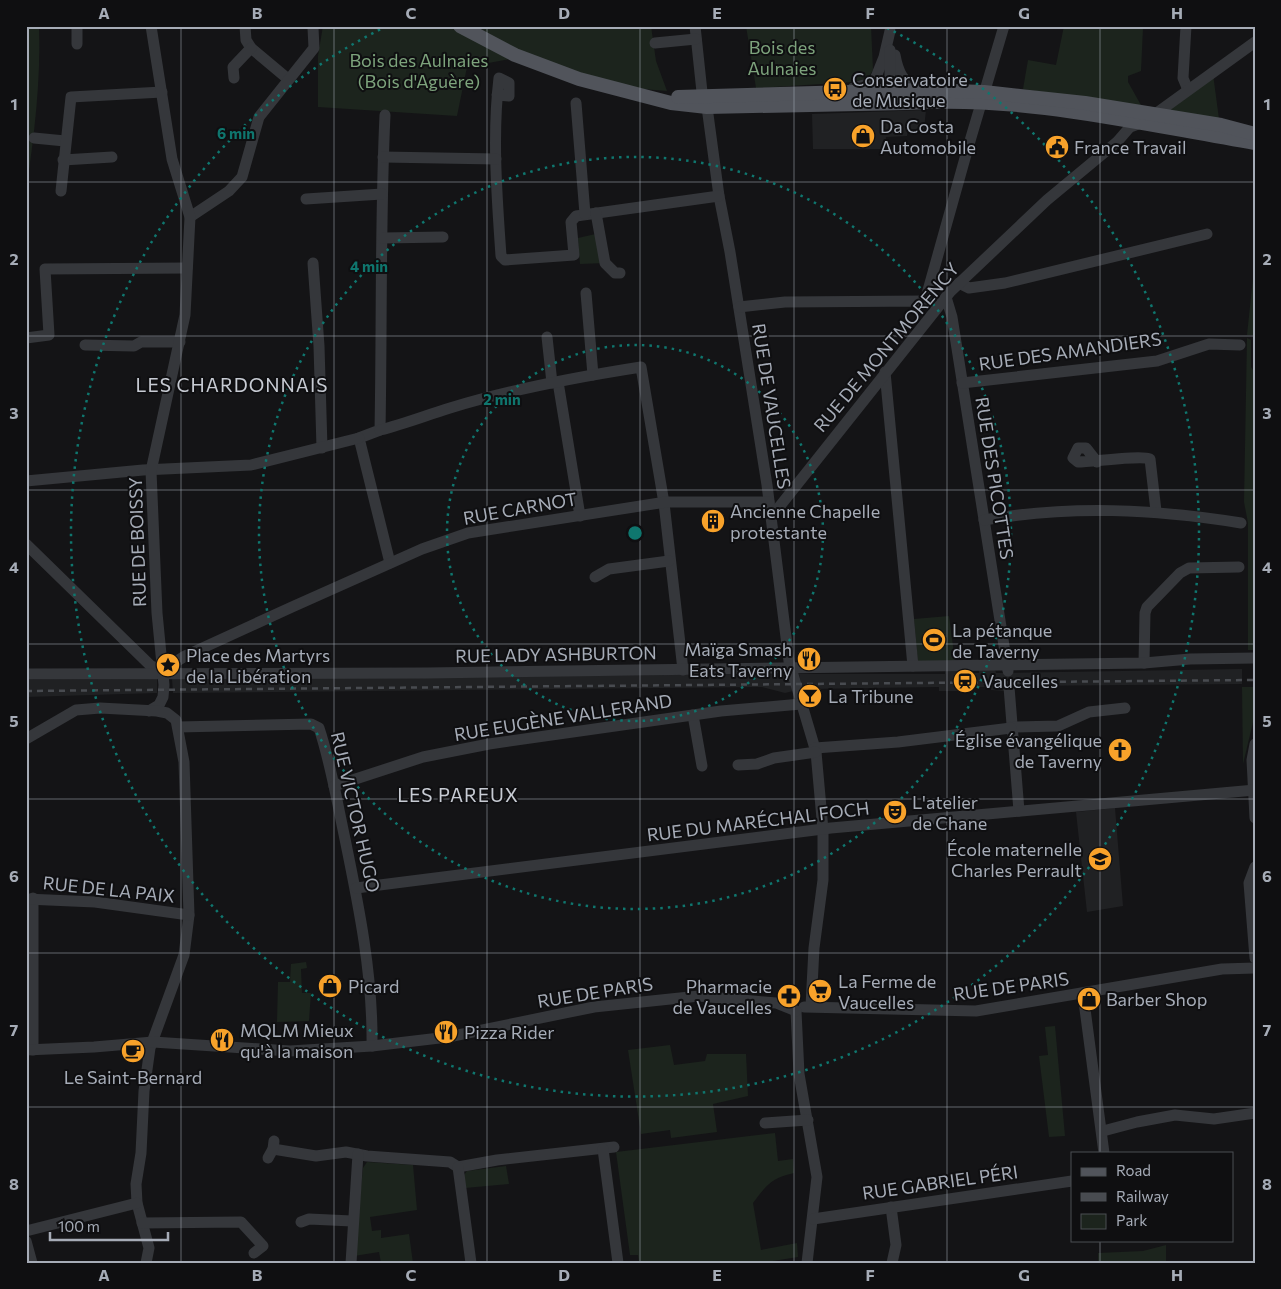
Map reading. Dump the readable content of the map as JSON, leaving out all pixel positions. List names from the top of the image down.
{
  "streets": {
    "street": [
      "RUE DE MONTMORENCY",
      "RUE DES AMANDIERS",
      "RUE DE VAUCELLES",
      "RUE DES PICOTTES",
      "RUE CARNOT",
      "RUE DE BOISSY",
      "RUE LADY ASHBURTON",
      "RUE EUGÈNE VALLERAND",
      "RUE VICTOR HUGO",
      "RUE DU MARÉCHAL FOCH",
      "RUE DE LA PAIX",
      "RUE DE PARIS",
      "RUE GABRIEL PÉRI"
    ]
  },
  "crossings": [
    ["RUE DE MONTMORENCY", "RUE DE VAUCELLES"],
    ["RUE DE MONTMORENCY", "RUE DES PICOTTES"],
    ["RUE DES AMANDIERS", "RUE DES PICOTTES"],
    ["RUE DE VAUCELLES", "RUE CARNOT"],
    ["RUE DE VAUCELLES", "RUE LADY ASHBURTON"],
    ["RUE DE VAUCELLES", "RUE EUGÈNE VALLERAND"],
    ["RUE DE VAUCELLES", "RUE DU MARÉCHAL FOCH"],
    ["RUE DE VAUCELLES", "RUE DE PARIS"],
    ["RUE DES PICOTTES", "RUE LADY ASHBURTON"],
    ["RUE DE BOISSY", "RUE VICTOR HUGO"],
    ["RUE DE BOISSY", "RUE DE LA PAIX"],
    ["RUE DE BOISSY", "RUE DE PARIS"],
    ["RUE EUGÈNE VALLERAND", "RUE VICTOR HUGO"],
    ["RUE VICTOR HUGO", "RUE DU MARÉCHAL FOCH"],
    ["RUE VICTOR HUGO", "RUE DE PARIS"]
  ],
  "districts": ["LES CHARDONNAIS", "LES PAREUX"],
  "parks": ["Bois des Aulnaies", "Bois des Aulnaies (Bois d'Aguère)"],
  "places": {
    "bus stop": ["Conservatoire de Musique"],
    "shop": ["Da Costa Automobile", "Picard", "Barber Shop"],
    "public building": ["France Travail"],
    "building": ["Ancienne Chapelle protestante"],
    "sports": ["La pétanque de Taverny"],
    "restaurant": ["Maïga Smash Eats Taverny", "Pizza Rider", "MQLM Mieux qu'à la maison"],
    "place": ["Place des Martyrs de la Libération"],
    "station": ["Vaucelles"],
    "bar": ["La Tribune"],
    "church": ["Église évangélique de Taverny"],
    "theatre": ["L'atelier de Chane"],
    "school or university": ["École maternelle Charles Perrault"],
    "supermarket": ["La Ferme de Vaucelles"],
    "pharmacy": ["Pharmacie de Vaucelles"],
    "cafe": ["Le Saint-Bernard"]
  },
  "legend": ["Road", "Railway", "Park"],
  "scale_bar": "100 m",
  "grid": {
    "columns": [
      "A",
      "B",
      "C",
      "D",
      "E",
      "F",
      "G",
      "H"
    ],
    "rows": [
      "1",
      "2",
      "3",
      "4",
      "5",
      "6",
      "7",
      "8"
    ]
  },
  "rings": ["6 min", "4 min", "2 min"]
}
